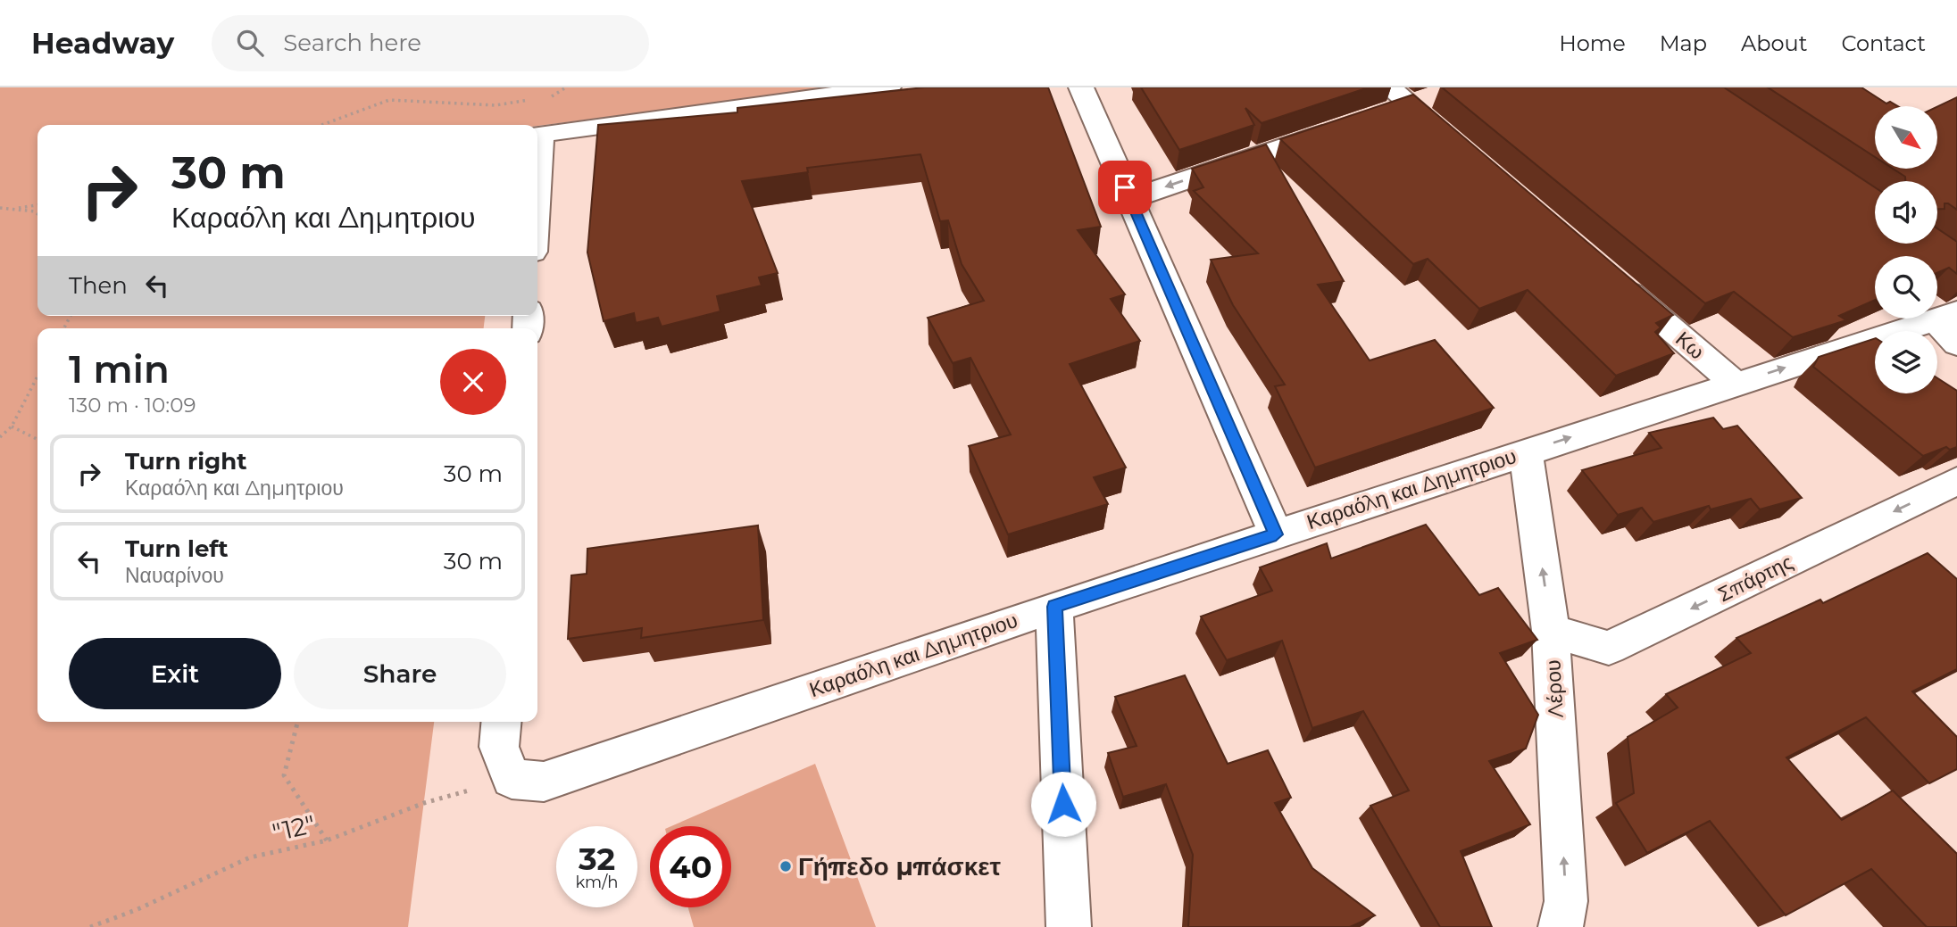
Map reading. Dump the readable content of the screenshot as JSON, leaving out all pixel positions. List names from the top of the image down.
{
  "streets": {
    "street": [
      "Κω",
      "Καραόλη και Δημητριου",
      "Σπάρτης",
      "Λέρου"
    ],
    "path": ["\"12\""]
  },
  "crossings": [
    ["Κω", "Καραόλη και Δημητριου"],
    ["Καραόλη και Δημητριου", "Λέρου"],
    ["Καραόλη και Δημητριου", "\"12\""],
    ["Σπάρτης", "Λέρου"]
  ],
  "one_way": ["Σπάρτης", "Λέρου"],
  "places": ["Γήπεδο μπάσκετ"],
  "north": "bottom right",
  "page": {
    "header": "Headway",
    "search": "Search here",
    "nav": [
      "Home",
      "Map",
      "About",
      "Contact"
    ],
    "turn": ["30 m", "Καραόλη και Δημητριου"],
    "then": "Then",
    "heading": ["1 min", "130 m · 10:09"],
    "list": [
      {
        "name": "Turn right",
        "note": "Καραόλη και Δημητριου",
        "value": "30 m"
      },
      {
        "name": "Turn left",
        "note": "Ναυαρίνου",
        "value": "30 m"
      }
    ],
    "buttons": ["Exit", "Share"],
    "speed": "32 km/h",
    "limit": "40"
  }
}
